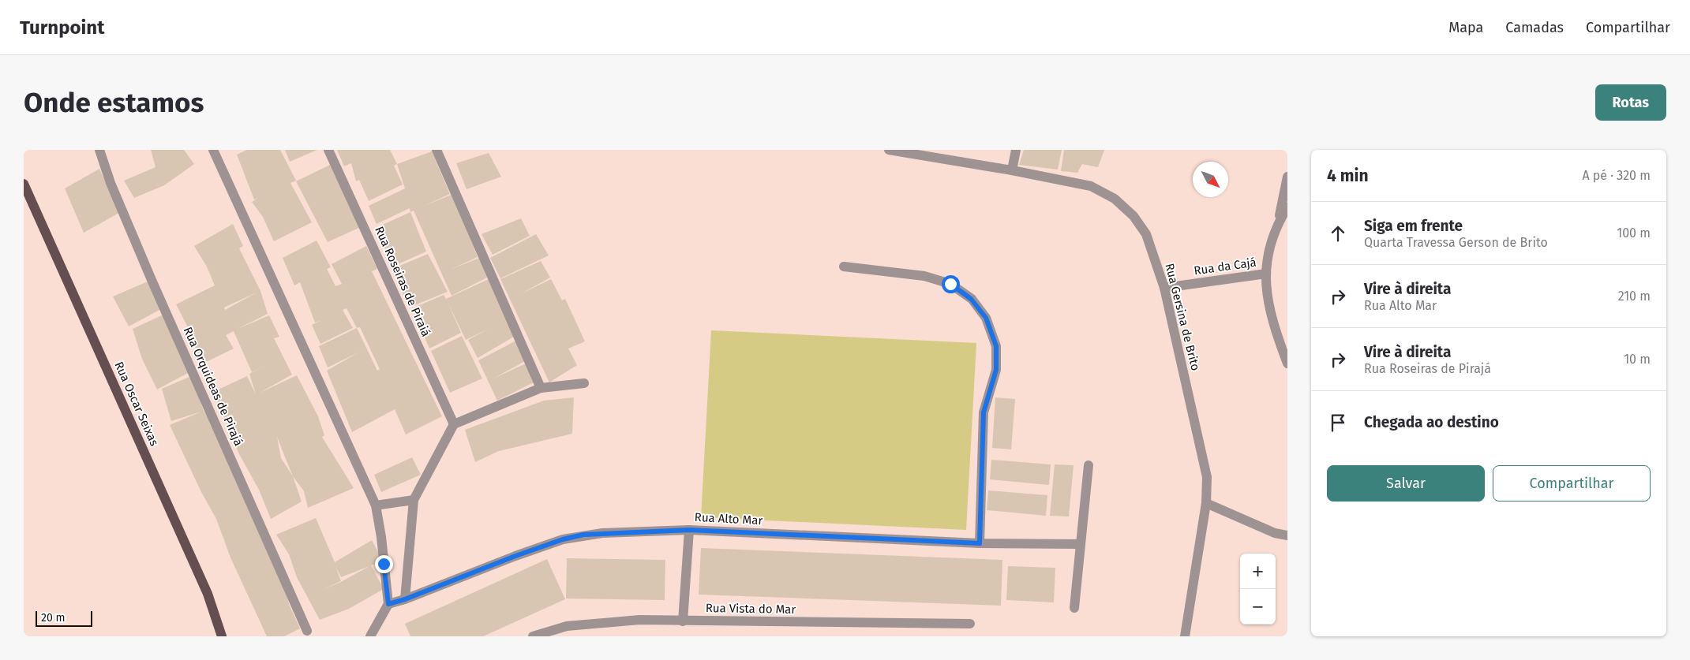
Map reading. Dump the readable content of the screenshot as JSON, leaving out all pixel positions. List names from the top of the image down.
{
  "streets": {
    "main road": ["Rua Oscar Seixas"],
    "street": [
      "Rua da Cajá",
      "Rua Roseiras de Piraiá",
      "Rua Gersina de Brito",
      "Rua Orquideas de Pirajá",
      "Rua Alto Mar",
      "Rua Vista do Mar"
    ]
  },
  "crossings": [
    ["Rua da Cajá", "Rua Gersina de Brito"]
  ],
  "scale_bar": "20 m",
  "north": "bottom right",
  "page": {
    "header": "Turnpoint",
    "nav": ["Mapa", "Camadas", "Compartilhar"],
    "buttons": [
      "Rotas",
      ["Salvar", "Compartilhar"]
    ],
    "title": "Onde estamos",
    "heading": ["4 min", "A pé · 320 m"],
    "list": [
      ["Siga em frente", "Quarta Travessa Gerson de Brito", "100 m"],
      ["Vire à direita", "Rua Alto Mar", "210 m"],
      ["Vire à direita", "Rua Roseiras de Pirajá", "10 m"],
      "Chegada ao destino"
    ],
    "map_buttons": ["+", "−"],
    "scale": "20 m"
  }
}
